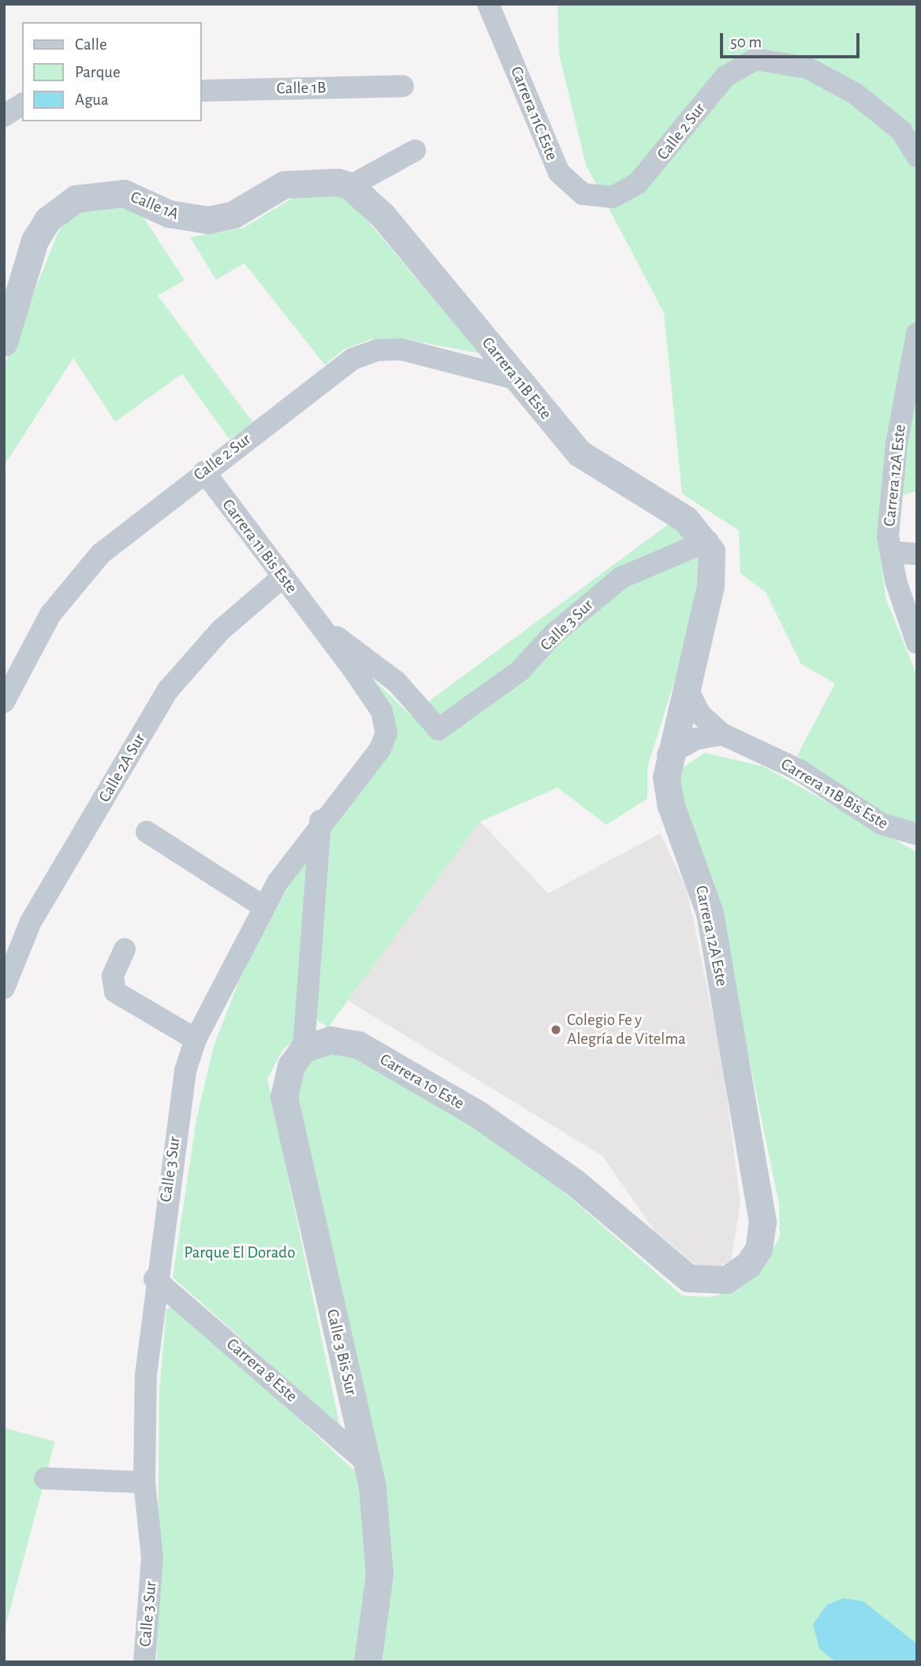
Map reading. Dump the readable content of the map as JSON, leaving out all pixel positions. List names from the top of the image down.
{
  "streets": {
    "street": [
      "Calle 1B",
      "Carrera 11C Este",
      "Calle 2 Sur",
      "Calle 1A",
      "Carrera 11B Este",
      "Carrera 12A Este",
      "Carrera 11 Bis Este",
      "Calle 3 Sur",
      "Calle 2A Sur",
      "Carrera 11B Bis Este",
      "Carrera 10 Este",
      "Calle 3 Bis Sur",
      "Carrera 8 Este"
    ]
  },
  "crossings": [
    ["Carrera 11C Este", "Calle 2 Sur"],
    ["Calle 2 Sur", "Carrera 11B Este"],
    ["Calle 2 Sur", "Carrera 11 Bis Este"],
    ["Calle 1A", "Carrera 11B Este"],
    ["Carrera 11B Este", "Carrera 12A Este"],
    ["Carrera 11B Este", "Calle 3 Sur"],
    ["Carrera 12A Este", "Calle 3 Sur"],
    ["Carrera 12A Este", "Carrera 11B Bis Este"],
    ["Carrera 12A Este", "Carrera 10 Este"],
    ["Carrera 11 Bis Este", "Calle 3 Sur"],
    ["Carrera 11 Bis Este", "Calle 2A Sur"],
    ["Calle 3 Sur", "Carrera 8 Este"],
    ["Carrera 10 Este", "Calle 3 Bis Sur"],
    ["Calle 3 Bis Sur", "Carrera 8 Este"]
  ],
  "parks": ["Parque El Dorado"],
  "places": ["Colegio Fe y Alegría de Vitelma"],
  "legend": ["Calle", "Parque", "Agua"],
  "scale_bar": "50 m"
}
